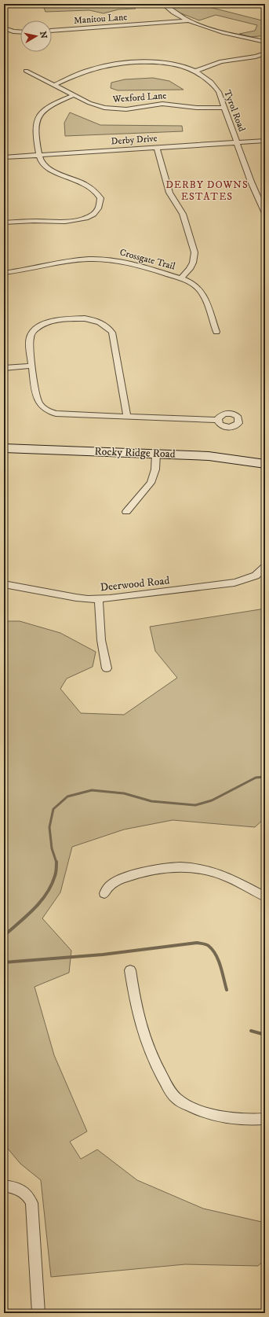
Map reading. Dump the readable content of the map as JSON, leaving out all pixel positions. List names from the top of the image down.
{
  "streets": {
    "main road": ["Rocky Ridge Road"],
    "street": [
      "Manitou Lane",
      "Wexford Lane",
      "Tyrol Road",
      "Derby Drive",
      "Crossgate Trail",
      "Deerwood Road"
    ]
  },
  "crossings": [
    ["Wexford Lane", "Tyrol Road"],
    ["Tyrol Road", "Derby Drive"]
  ],
  "districts": ["DERBY DOWNS ESTATES"],
  "north": "right"
}
